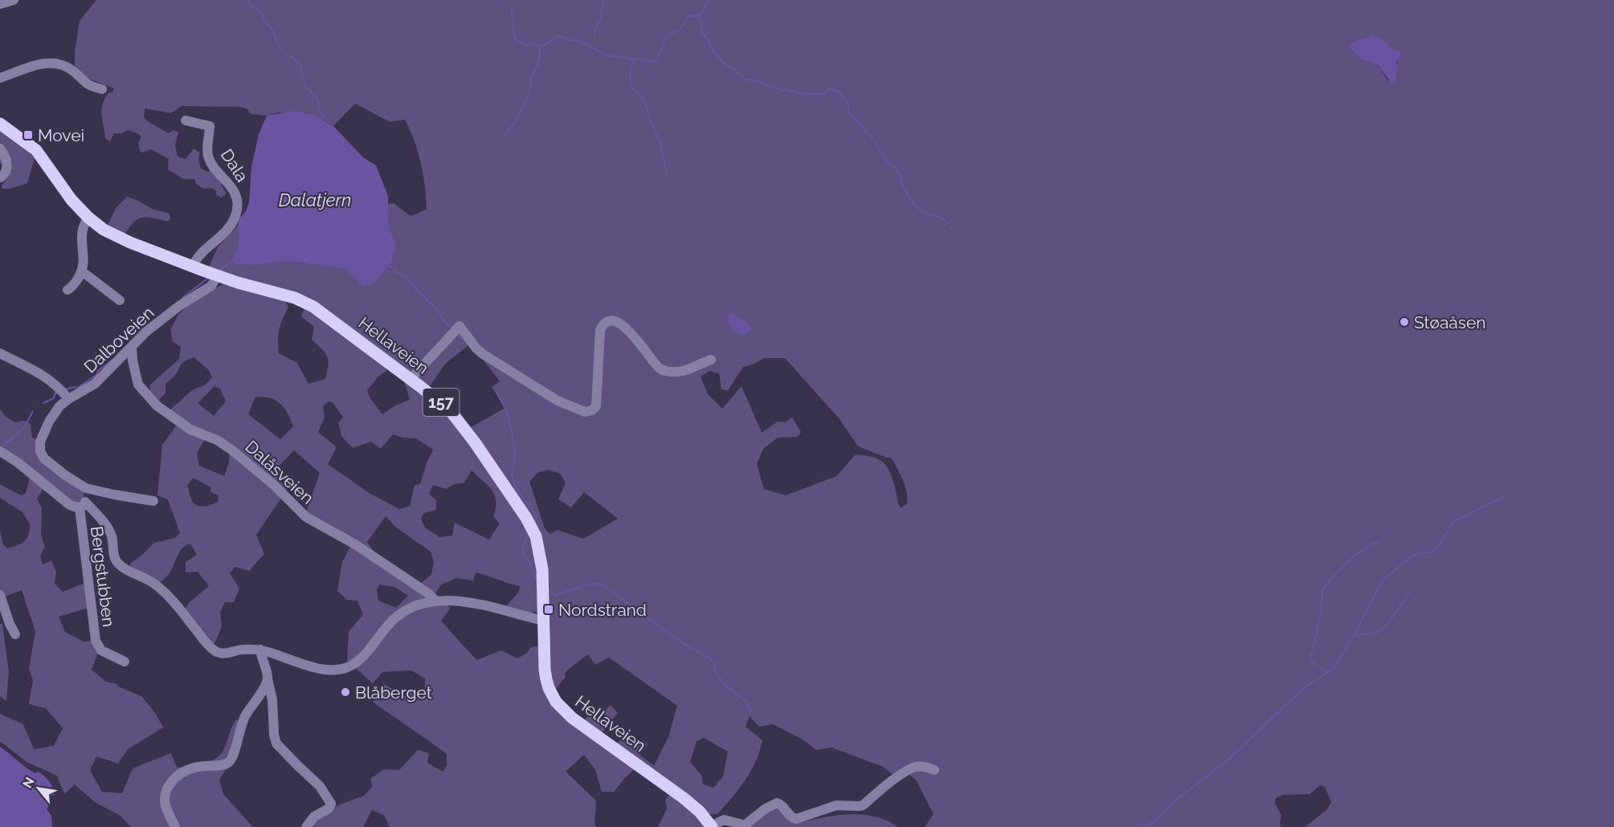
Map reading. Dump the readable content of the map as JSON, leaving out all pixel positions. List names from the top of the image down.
{
  "streets": {
    "main road": ["Hellaveien", "157"],
    "street": [
      "Dala",
      "Dalboveien",
      "Dalåsveien",
      "Bergstubben"
    ]
  },
  "crossings": [
    ["Dala", "Hellaveien"],
    ["Dalboveien", "Hellaveien"],
    ["Dalboveien", "Dalåsveien"]
  ],
  "water": ["Dalatjern"],
  "places": {
    "transit": ["Movei", "Nordstrand"],
    "other": ["Støaåsen", "Blåberget"]
  },
  "north": "top left"
}
